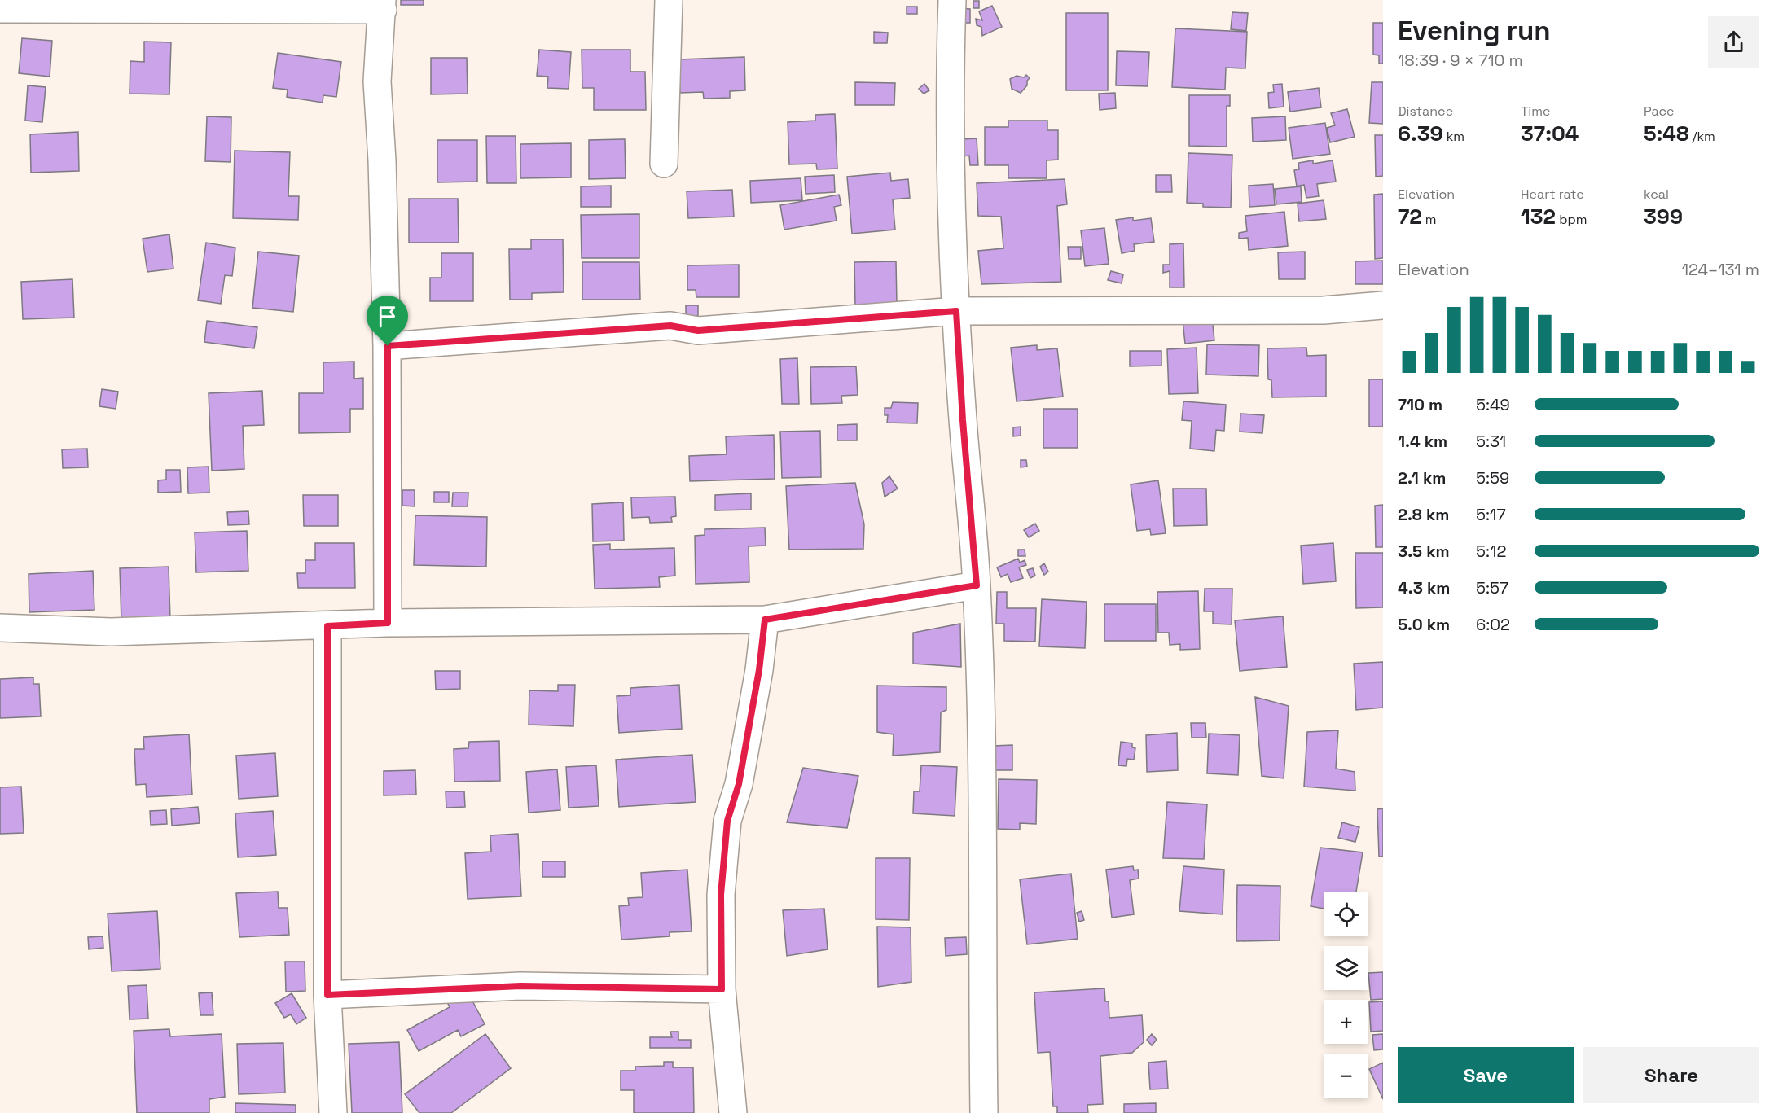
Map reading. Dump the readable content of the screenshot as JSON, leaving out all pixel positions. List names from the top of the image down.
{
  "page": {
    "heading": ["Evening run", "18:39 · 9 × 710 m"],
    "stats": [
      ["Distance", "6.39 km"],
      ["Time", "37:04"],
      ["Pace", "5:48 /km"],
      ["Elevation", "72 m"],
      ["Heart rate", "132 bpm"],
      ["kcal", "399"]
    ],
    "chart": ["Elevation", "124–131 m"],
    "list": [
      {
        "name": "710 m",
        "note": "5:49"
      },
      {
        "name": "1.4 km",
        "note": "5:31"
      },
      {
        "name": "2.1 km",
        "note": "5:59"
      },
      {
        "name": "2.8 km",
        "note": "5:17"
      },
      {
        "name": "3.5 km",
        "note": "5:12"
      },
      {
        "name": "4.3 km",
        "note": "5:57"
      },
      {
        "name": "5.0 km",
        "note": "6:02"
      }
    ],
    "map_buttons": ["+", "−"],
    "buttons": ["Save", "Share"]
  }
}
